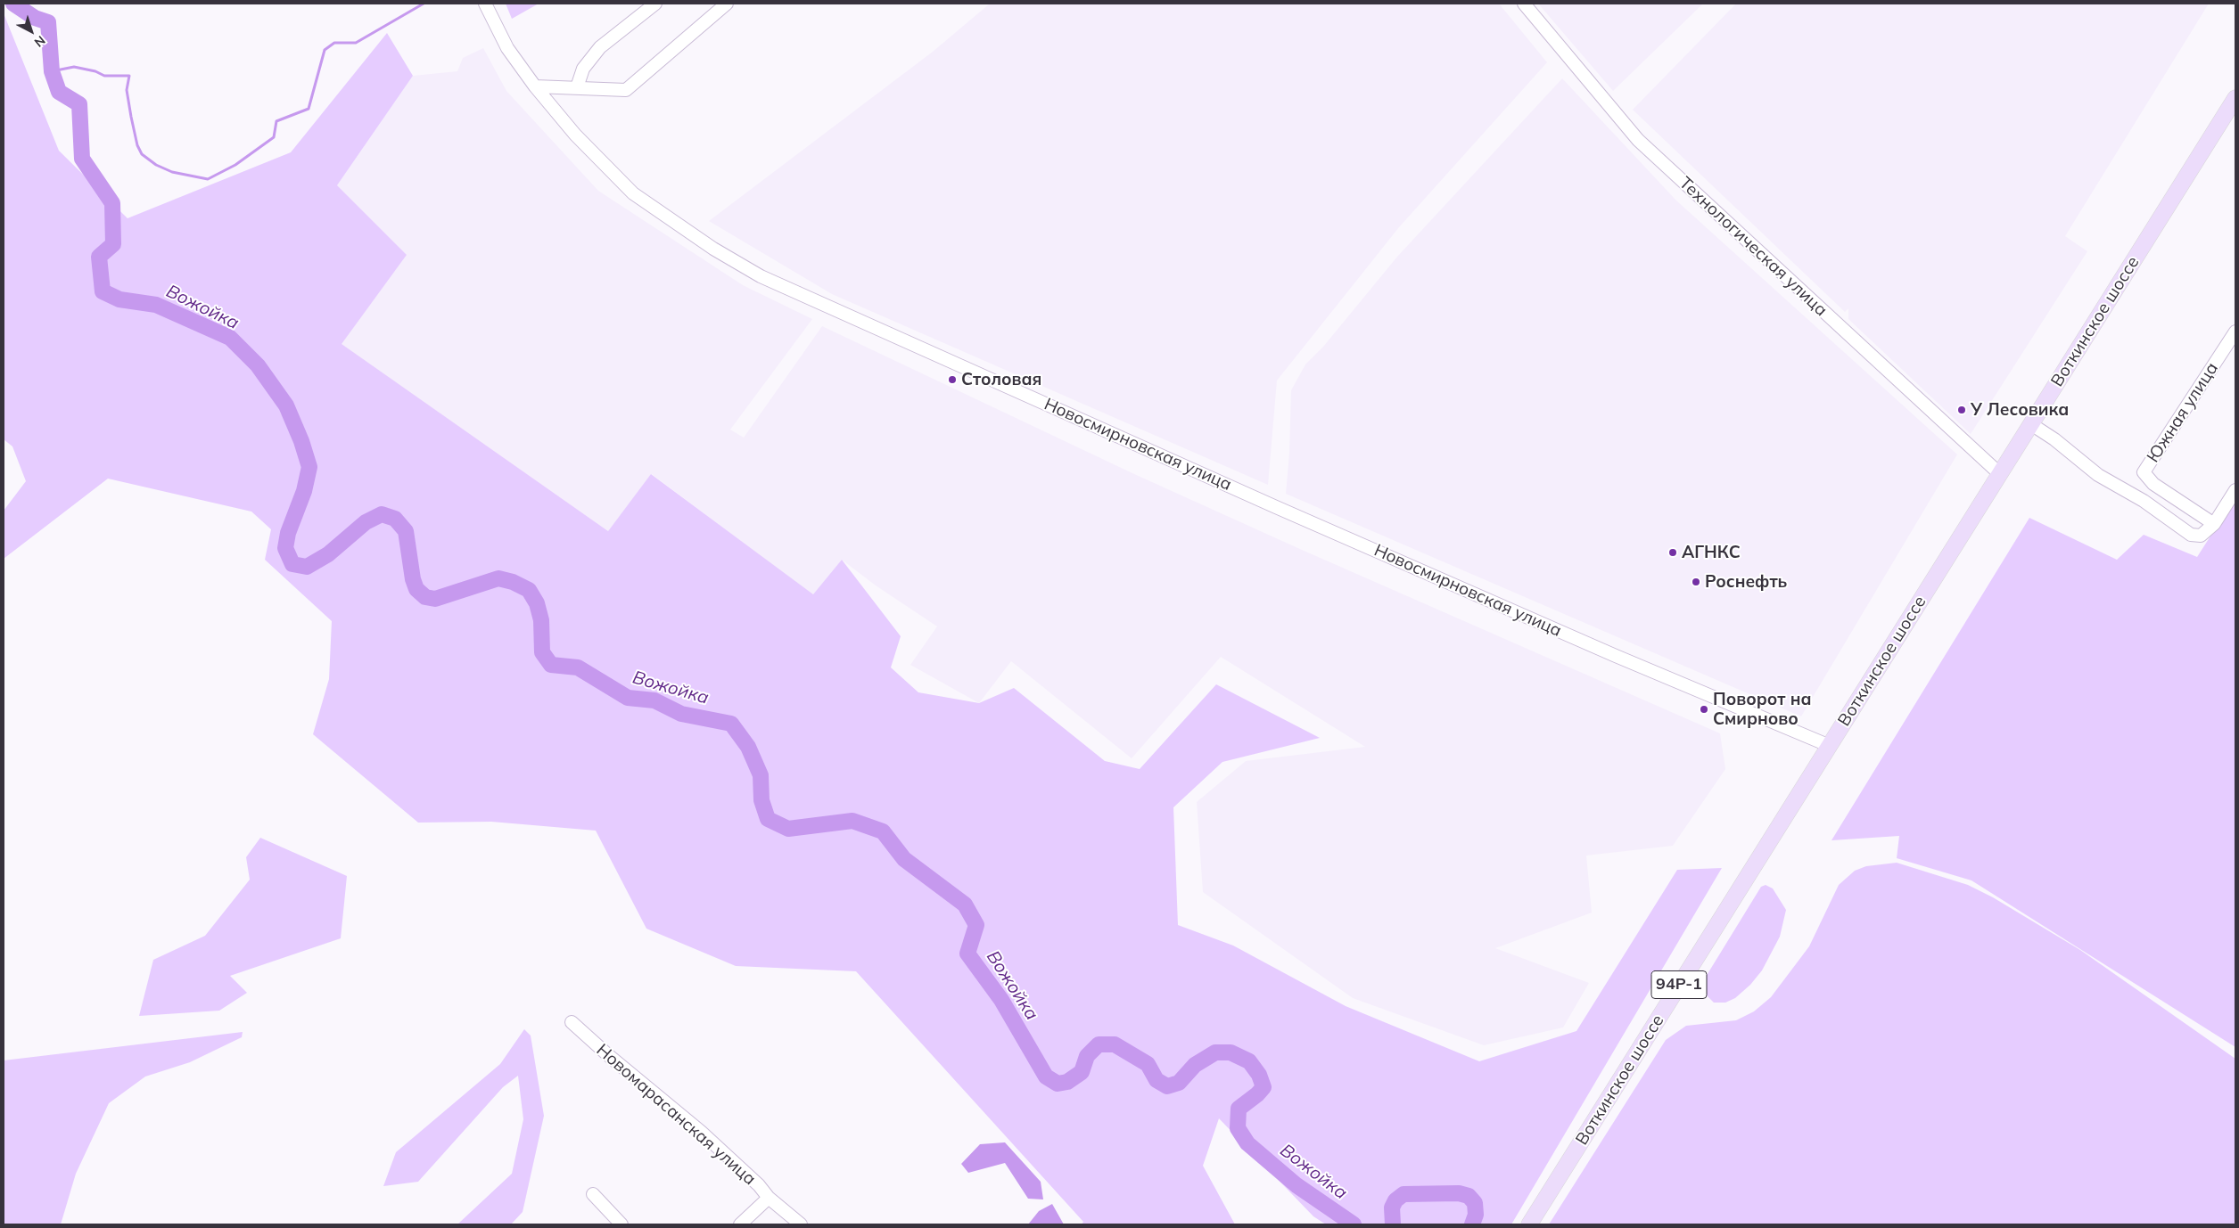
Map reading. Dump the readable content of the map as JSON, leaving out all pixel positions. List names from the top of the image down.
{
  "streets": {
    "main road": ["Воткинское шоссе", "94Р-1"],
    "street": [
      "Технологическая улица",
      "Южная улица",
      "Новосмирновская улица",
      "Новомарасанская улица"
    ]
  },
  "crossings": [
    ["Технологическая улица", "Воткинское шоссе"],
    ["Воткинское шоссе", "Новосмирновская улица"]
  ],
  "water": ["Вожойка"],
  "places": [
    "Столовая",
    "У Лесовика",
    "АГНКС",
    "Роснефть",
    "Поворот на Смирново"
  ],
  "north": "bottom right"
}
